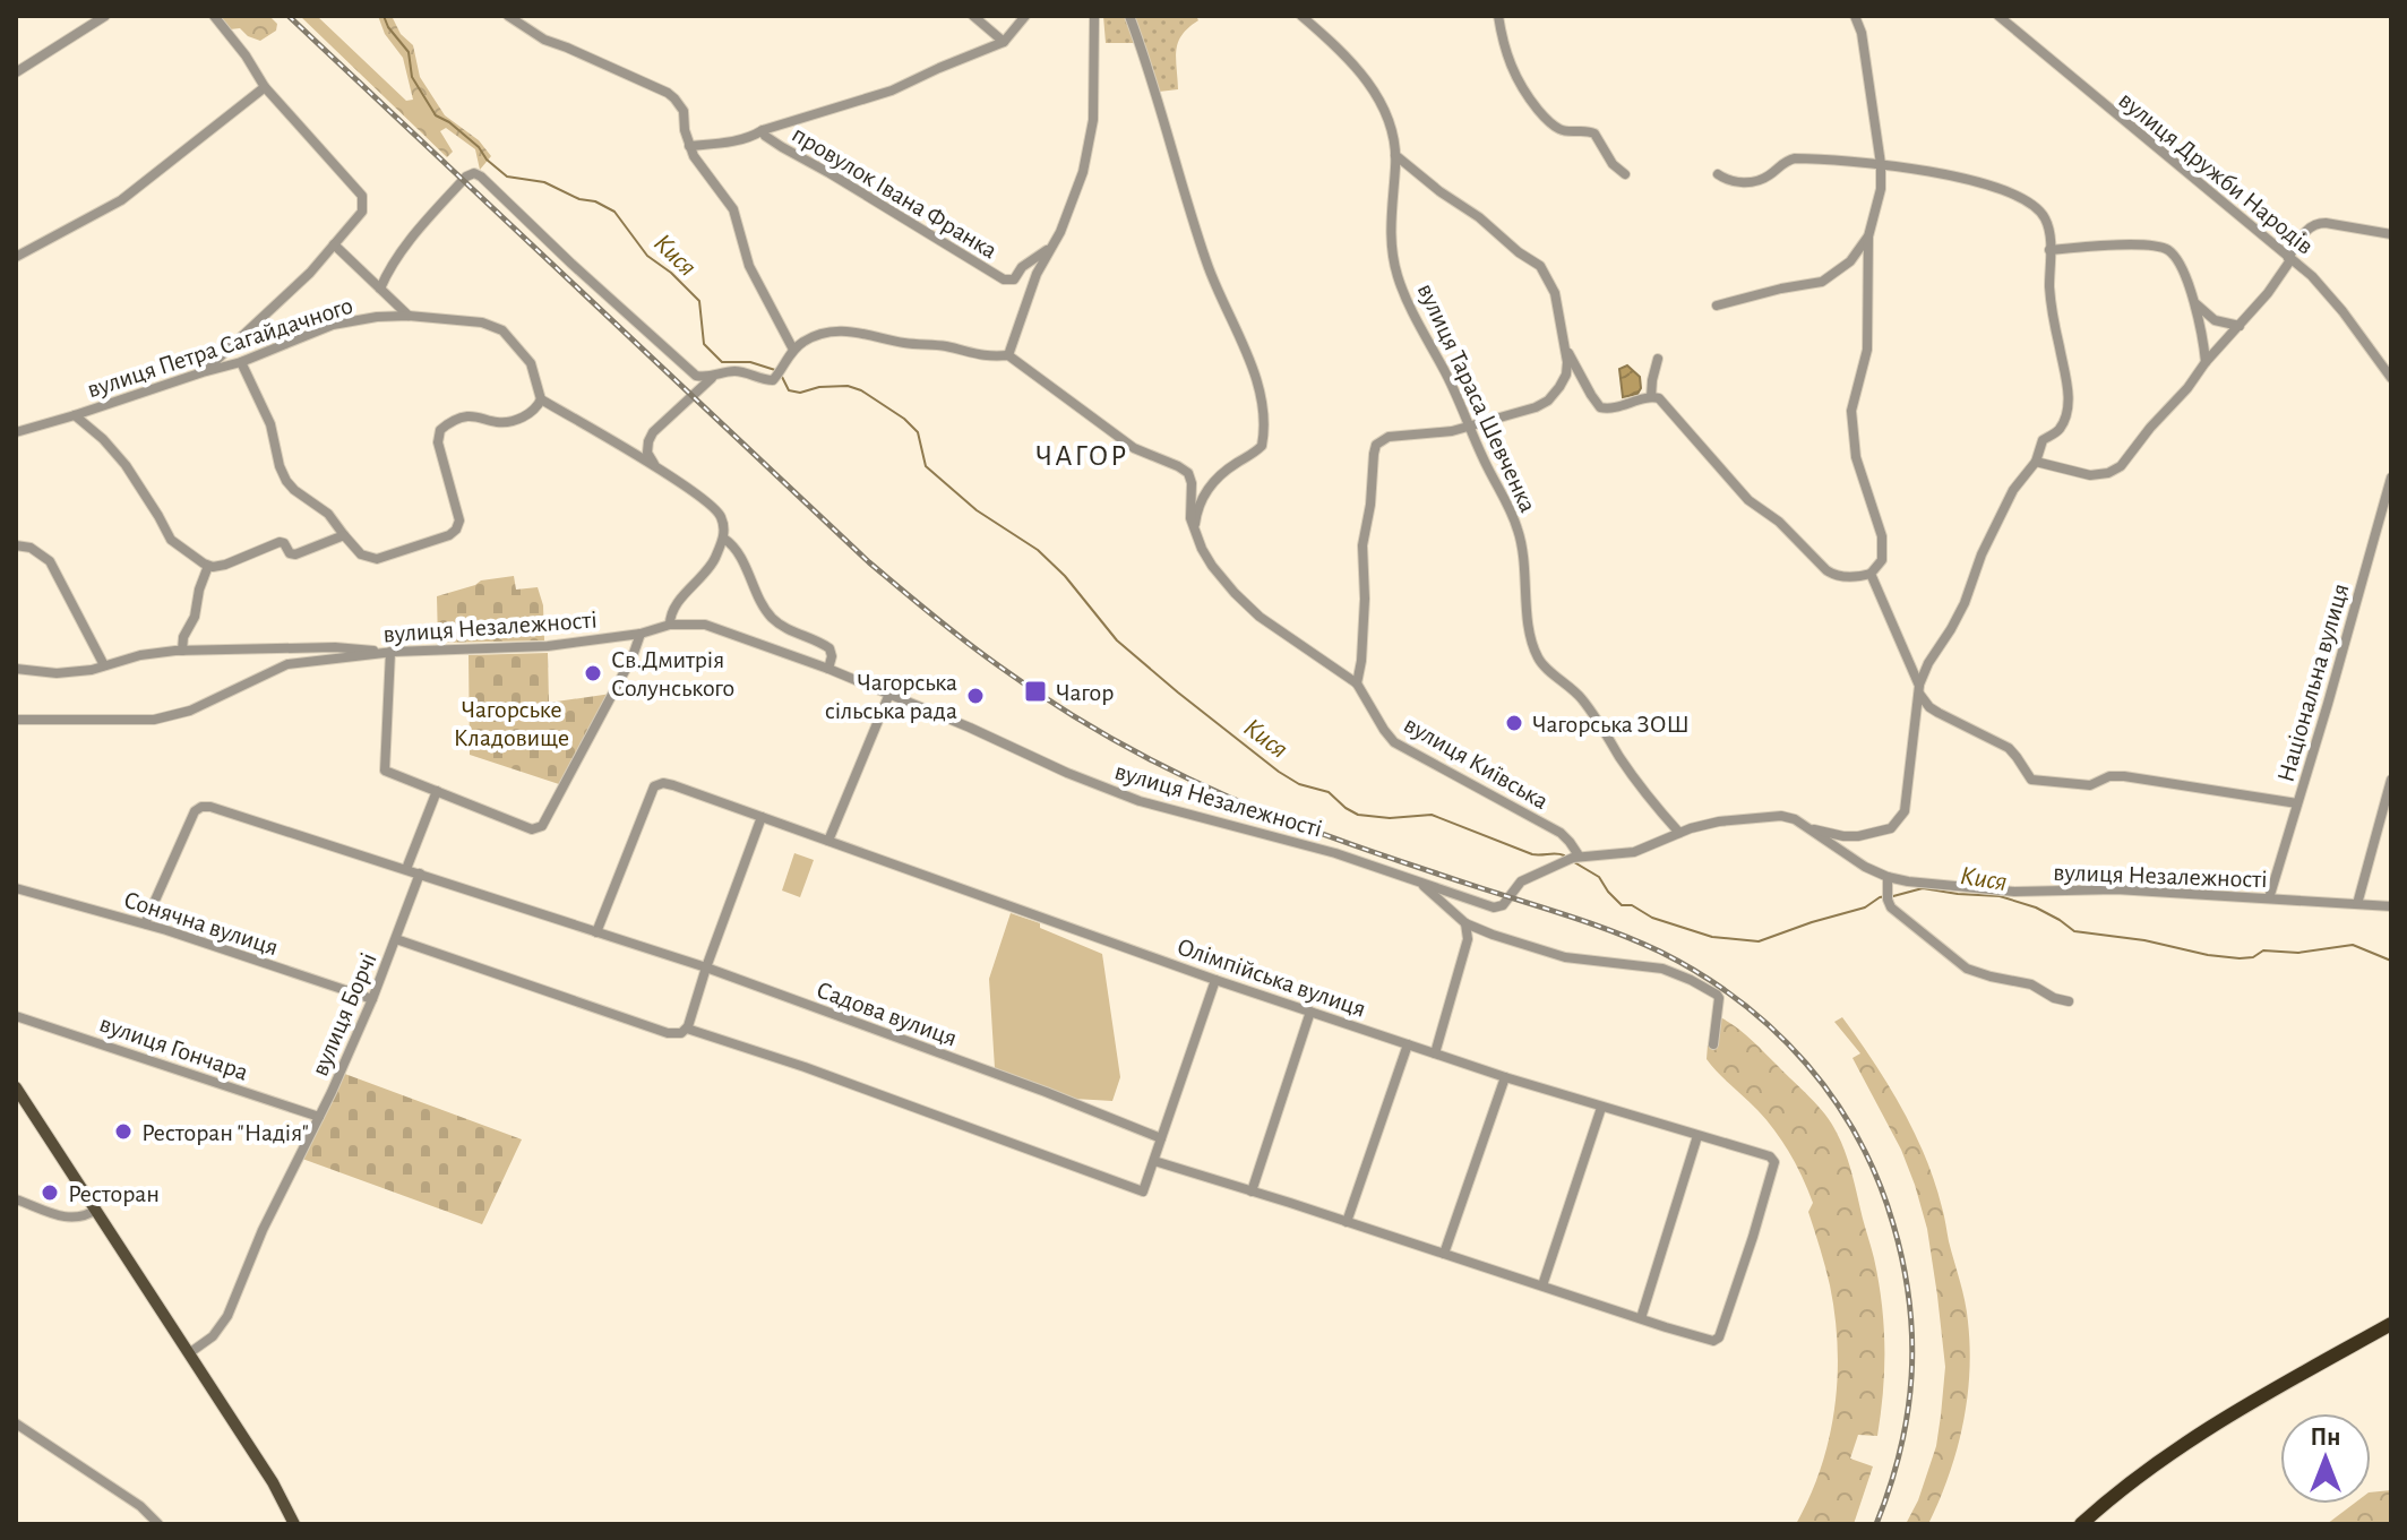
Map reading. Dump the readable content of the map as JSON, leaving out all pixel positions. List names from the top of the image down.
{
  "streets": {
    "street": [
      "вулиця Дружби Народів",
      "провулок Івана Франка",
      "вулиця Петра Сагайдачного",
      "вулиця Тараса Шевченка",
      "вулиця Незалежності",
      "Національна вулиця",
      "вулиця Київська",
      "Сонячна вулиця",
      "Олімпійська вулиця",
      "Садова вулиця",
      "вулиця Борчі",
      "вулиця Гончара"
    ]
  },
  "crossings": [
    ["вулиця Тараса Шевченка", "вулиця Незалежності"],
    ["вулиця Незалежності", "Національна вулиця"],
    ["вулиця Незалежності", "вулиця Київська"],
    ["Сонячна вулиця", "Садова вулиця"],
    ["Сонячна вулиця", "вулиця Борчі"],
    ["Олімпійська вулиця", "Садова вулиця"],
    ["Садова вулиця", "вулиця Борчі"],
    ["вулиця Борчі", "вулиця Гончара"]
  ],
  "districts": ["ЧАГОР"],
  "water": ["Кися"],
  "parks": ["Чагорське Кладовище"],
  "places": {
    "other": [
      "Св.Дмитрія Солунського",
      "Чагорська сільська рада",
      "Чагорська ЗОШ",
      "Ресторан \"Надія\"",
      "Ресторан"
    ],
    "transit": ["Чагор"]
  },
  "north": "top"
}
